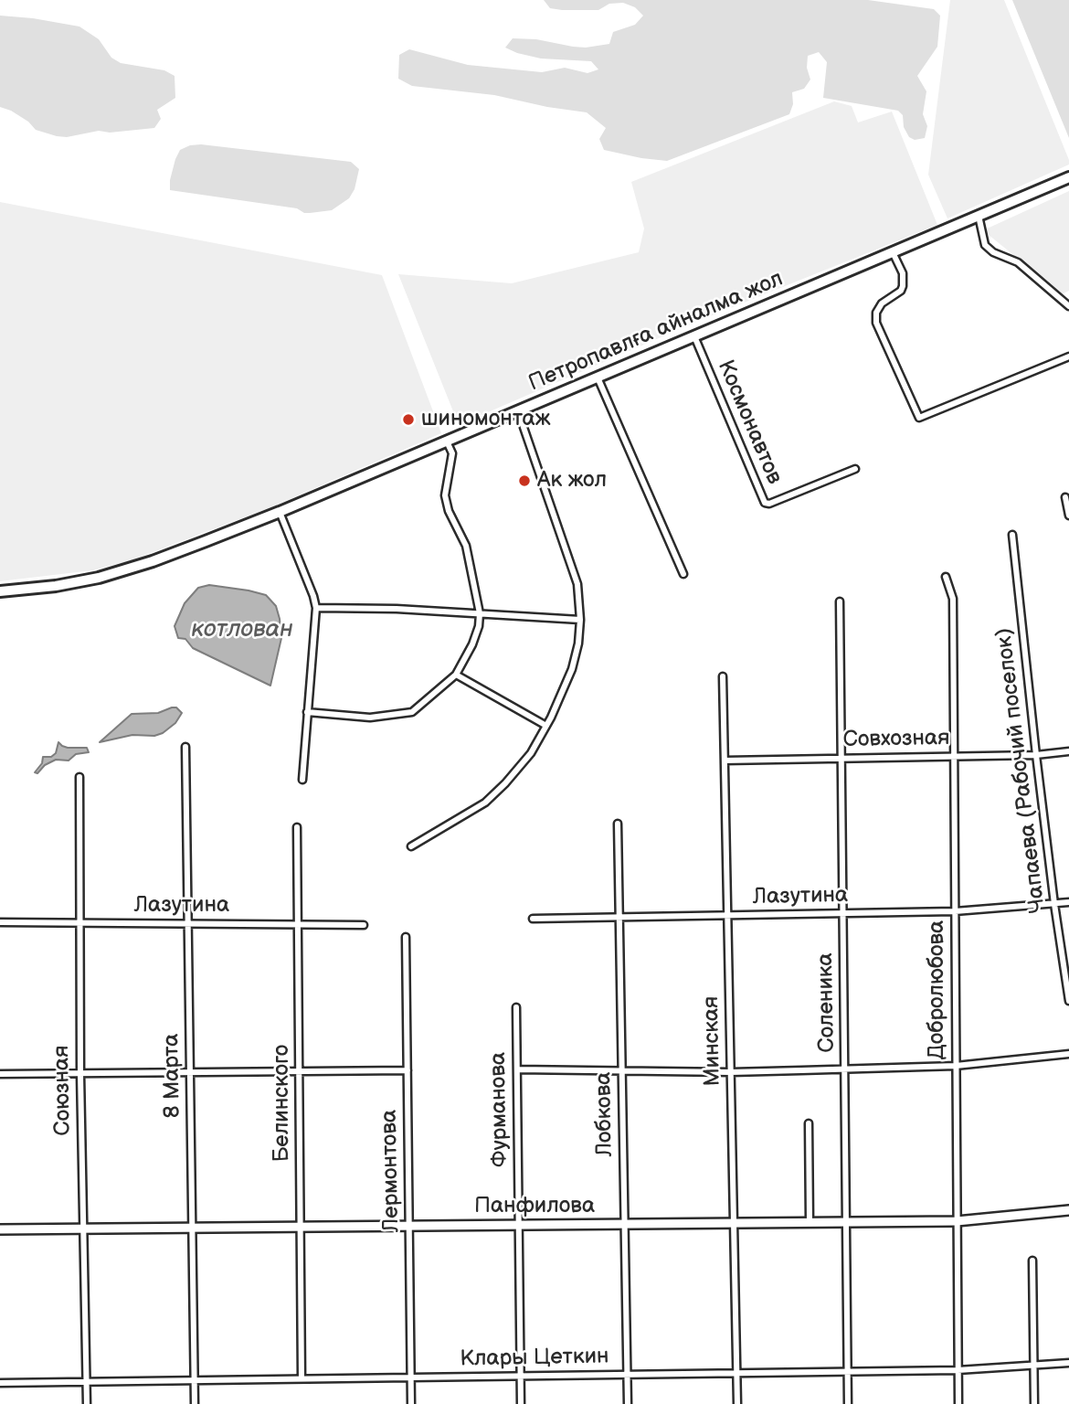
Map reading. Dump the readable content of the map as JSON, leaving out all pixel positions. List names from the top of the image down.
{
  "streets": {
    "highway": ["Петропавлға айналма жол"],
    "street": [
      "Космонавтов",
      "Совхозная",
      "Чапаева (Рабочий поселок)",
      "Лазутина",
      "Добролюбова",
      "Соленика",
      "Минская",
      "8 Марта",
      "Союзная",
      "Белинского",
      "Фурманова",
      "Лобкова",
      "Лермонтова",
      "Панфилова",
      "Клары Цеткин"
    ]
  },
  "crossings": [
    ["Петропавлға айналма жол", "Космонавтов"],
    ["Совхозная", "Чапаева (Рабочий поселок)"],
    ["Совхозная", "Добролюбова"],
    ["Совхозная", "Соленика"],
    ["Совхозная", "Минская"],
    ["Чапаева (Рабочий поселок)", "Лазутина"],
    ["Лазутина", "Добролюбова"],
    ["Лазутина", "Соленика"],
    ["Лазутина", "Минская"],
    ["Лазутина", "8 Марта"],
    ["Лазутина", "Союзная"],
    ["Лазутина", "Белинского"],
    ["Лазутина", "Лобкова"],
    ["Добролюбова", "Панфилова"],
    ["Добролюбова", "Клары Цеткин"],
    ["Соленика", "Панфилова"],
    ["Соленика", "Клары Цеткин"],
    ["Минская", "Панфилова"],
    ["Минская", "Клары Цеткин"],
    ["8 Марта", "Панфилова"],
    ["8 Марта", "Клары Цеткин"],
    ["Союзная", "Панфилова"],
    ["Союзная", "Клары Цеткин"],
    ["Белинского", "Панфилова"],
    ["Белинского", "Клары Цеткин"],
    ["Фурманова", "Панфилова"],
    ["Фурманова", "Клары Цеткин"],
    ["Лобкова", "Панфилова"],
    ["Лобкова", "Клары Цеткин"],
    ["Лермонтова", "Панфилова"],
    ["Лермонтова", "Клары Цеткин"]
  ],
  "water": ["котлован"],
  "places": ["шиномонтаж", "Ак жол"]
}
